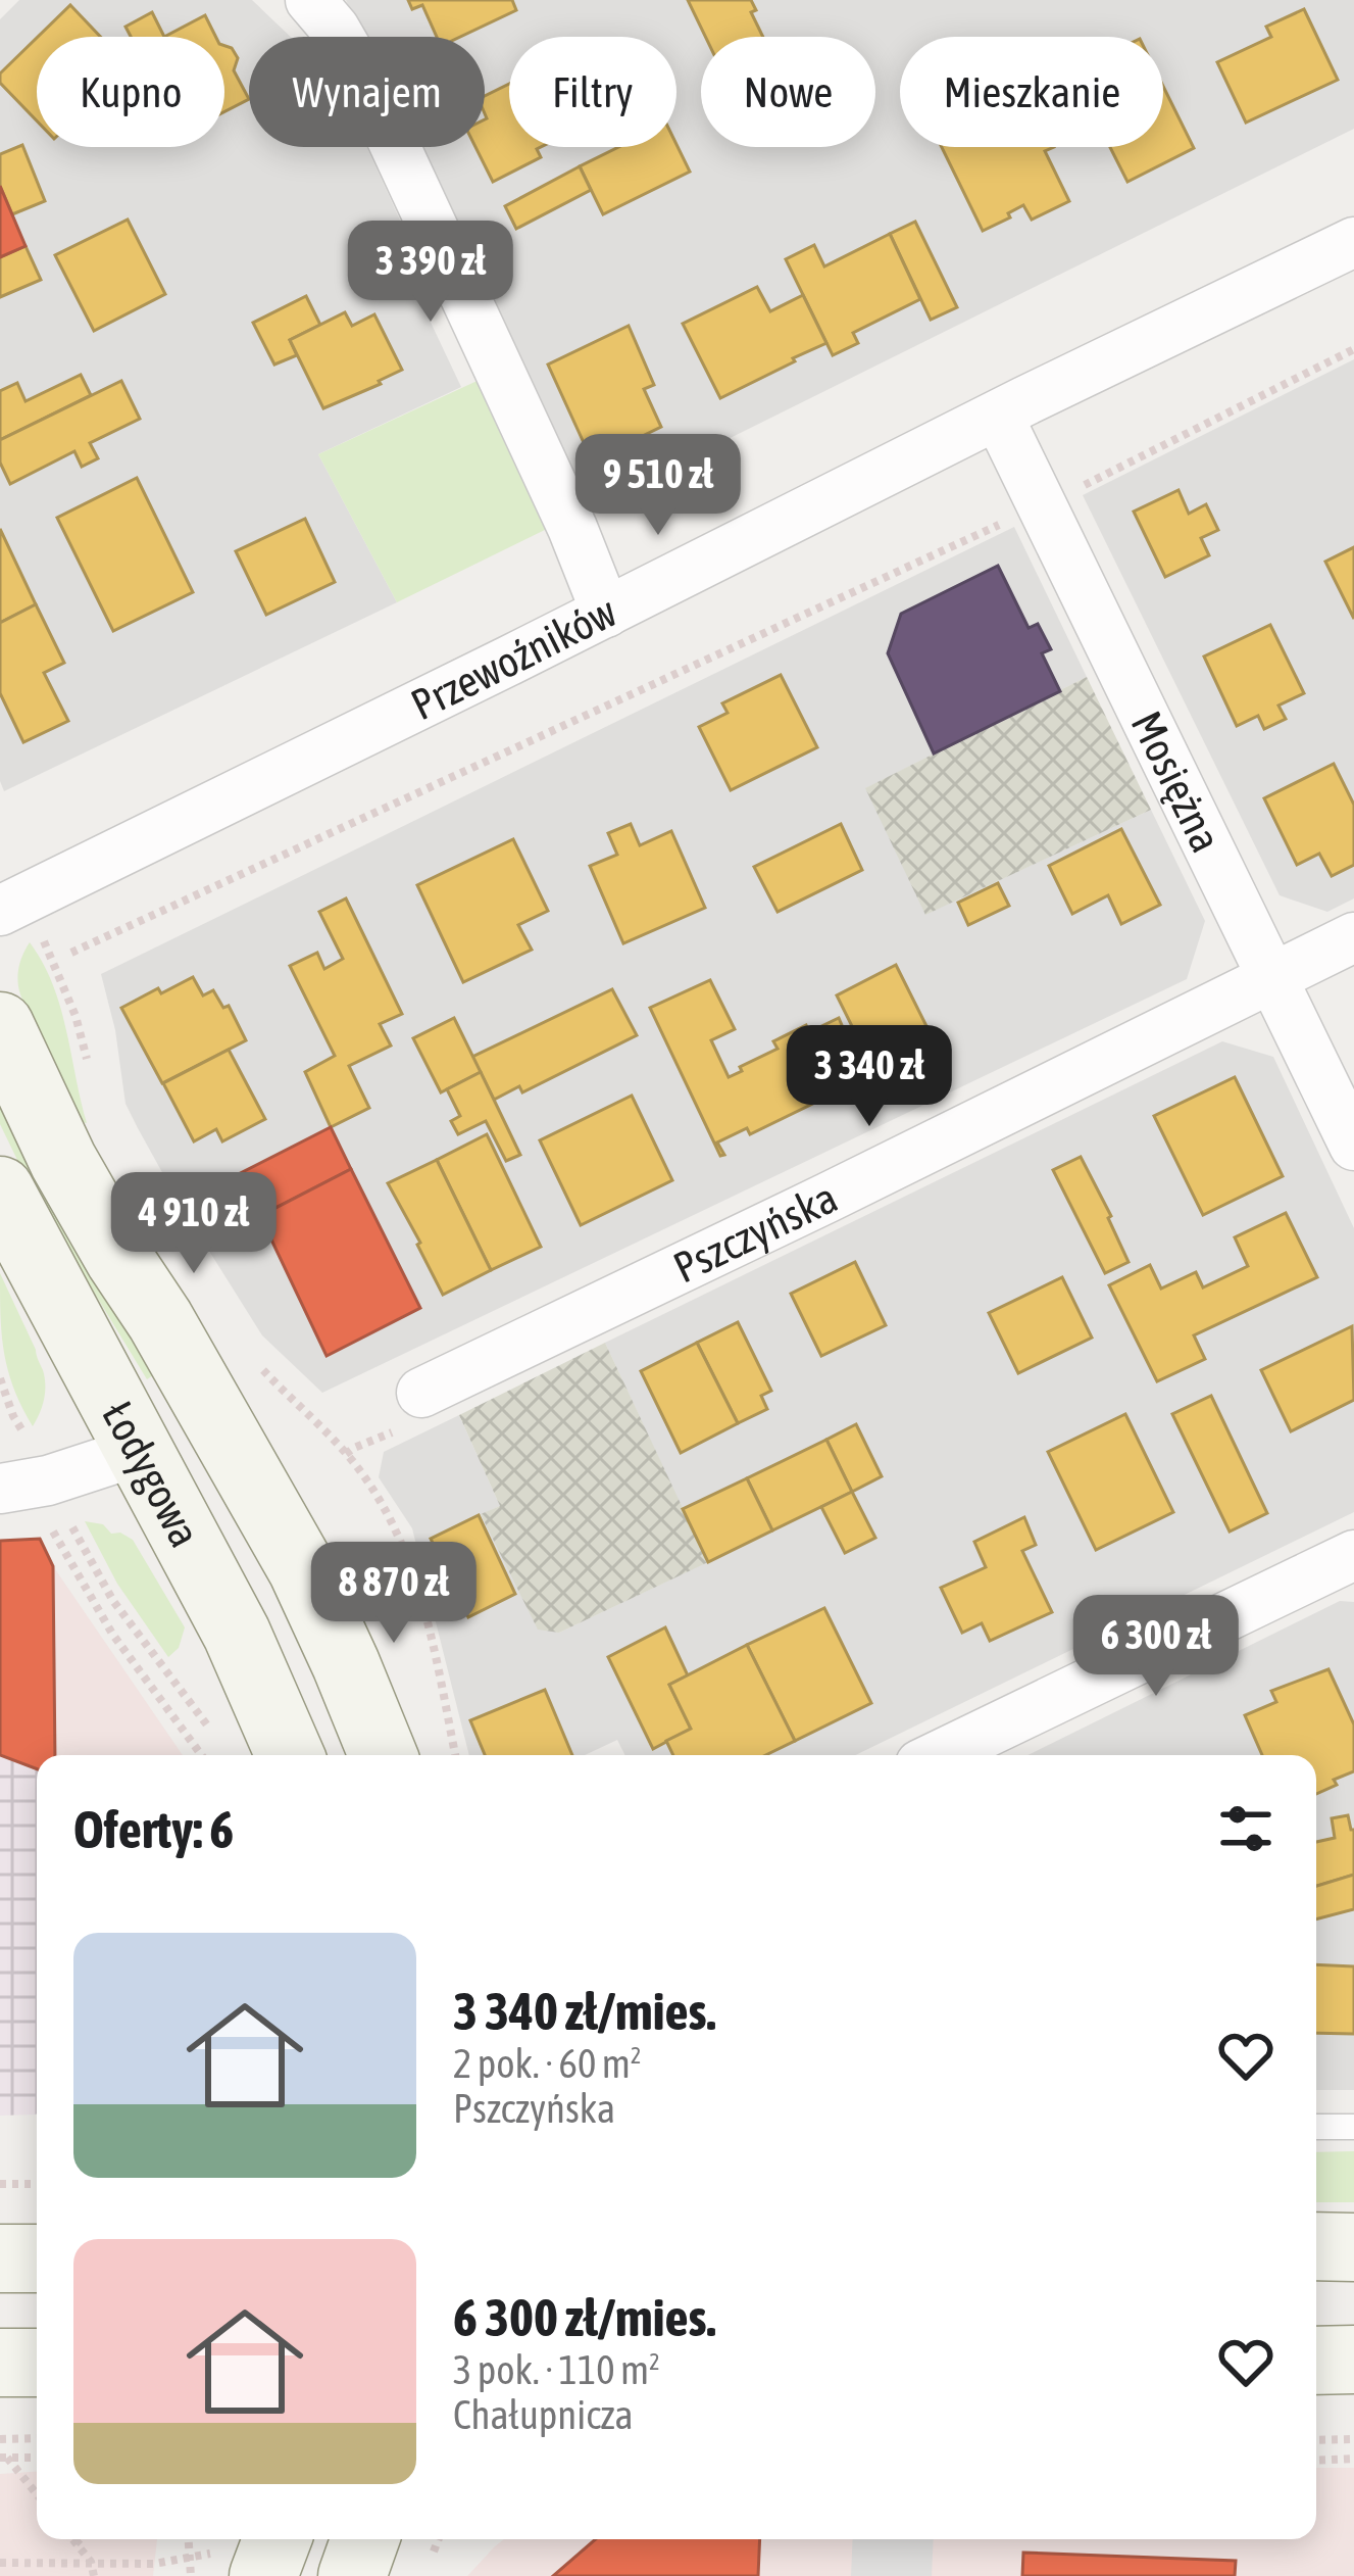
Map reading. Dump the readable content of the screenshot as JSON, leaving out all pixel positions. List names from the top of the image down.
{
  "streets": {
    "main road": ["Łodygowa"],
    "street": ["Przewoźników", "Mosiężna", "Pszczyńska"]
  },
  "crossings": [
    ["Przewoźników", "Mosiężna"],
    ["Mosiężna", "Pszczyńska"]
  ],
  "page": {
    "chip": [
      "Kupno",
      "Wynajem",
      "Filtry",
      "Nowe",
      "Mieszkanie"
    ],
    "price": [
      "3 390 zł",
      "9 510 zł",
      "3 340 zł",
      "4 910 zł",
      "8 870 zł",
      "6 300 zł"
    ],
    "heading": "Oferty: 6",
    "list": [
      {
        "name": "3 340 zł/mies.",
        "note": "2 pok. · 60 m² · Pszczyńska"
      },
      {
        "name": "6 300 zł/mies.",
        "note": "3 pok. · 110 m² · Chałupnicza"
      }
    ]
  }
}
